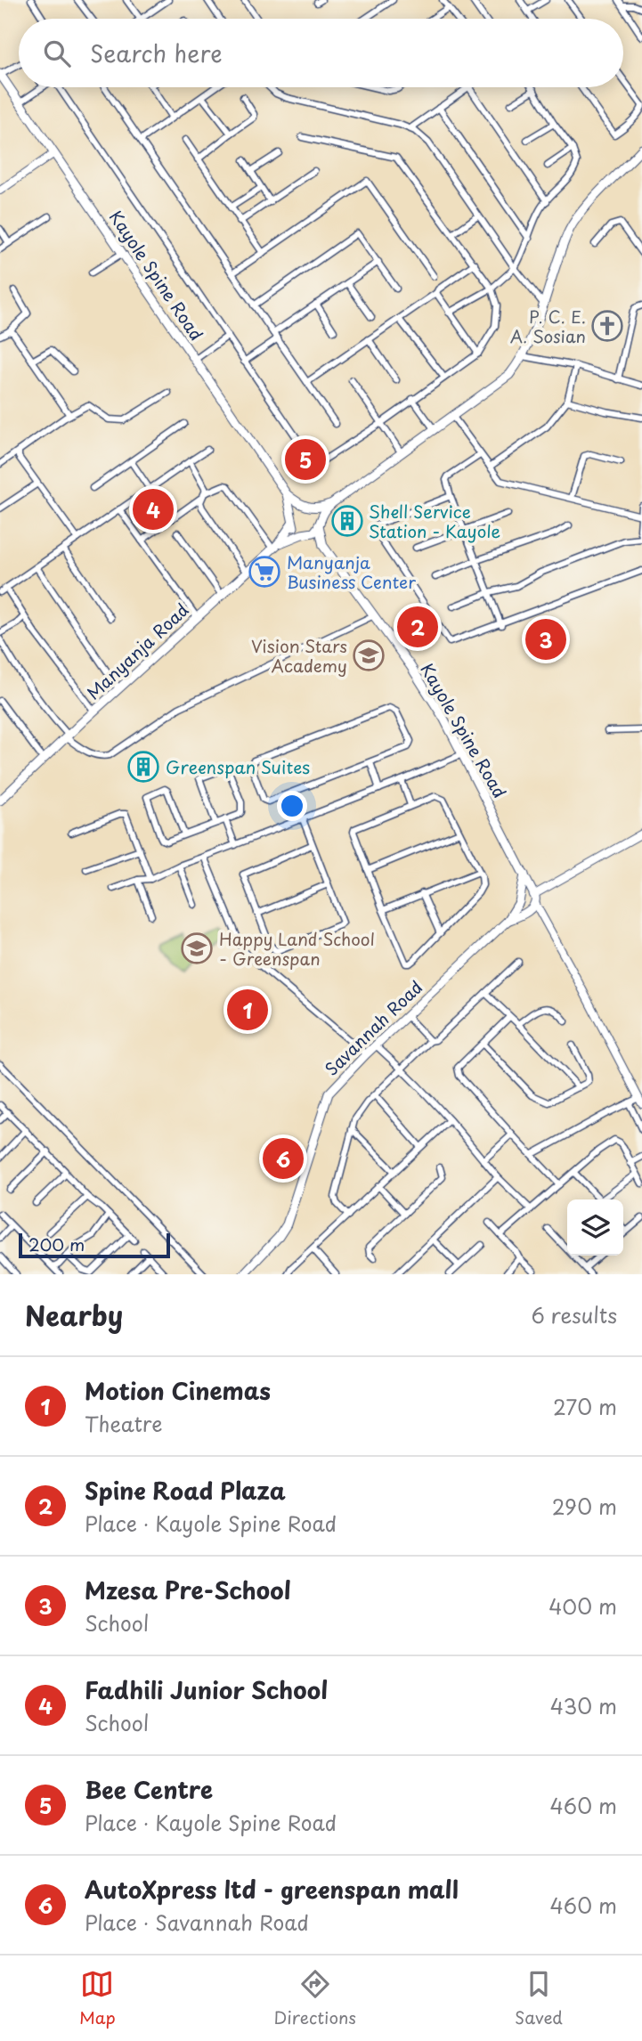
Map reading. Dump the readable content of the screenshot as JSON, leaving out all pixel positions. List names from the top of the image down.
{
  "streets": {
    "main road": ["Kayole Spine Road", "Manyanja Road", "Savannah Road"]
  },
  "crossings": [
    ["Kayole Spine Road", "Savannah Road"]
  ],
  "places": {
    "church": ["P. C. E. A. Sosian"],
    "building": ["Shell Service Station - Kayole", "Greenspan Suites"],
    "supermarket": ["Manyanja Business Center"],
    "school or university": ["Vision Stars Academy", "Happy Land School - Greenspan"]
  },
  "scale_bar": "200 m",
  "page": {
    "search": "Search here",
    "pins": [
      "5",
      "4",
      "2",
      "3",
      "1",
      "6"
    ],
    "scale": "200 m",
    "heading": ["Nearby", "6 results"],
    "list": [
      {
        "mark": "1",
        "name": "Motion Cinemas",
        "note": "Theatre",
        "value": "270 m"
      },
      {
        "mark": "2",
        "name": "Spine Road Plaza",
        "note": "Place · Kayole Spine Road",
        "value": "290 m"
      },
      {
        "mark": "3",
        "name": "Mzesa Pre-School",
        "note": "School",
        "value": "400 m"
      },
      {
        "mark": "4",
        "name": "Fadhili Junior School",
        "note": "School",
        "value": "430 m"
      },
      {
        "mark": "5",
        "name": "Bee Centre",
        "note": "Place · Kayole Spine Road",
        "value": "460 m"
      },
      {
        "mark": "6",
        "name": "AutoXpress ltd - greenspan mall",
        "note": "Place · Savannah Road",
        "value": "460 m"
      }
    ],
    "nav": ["Map", "Directions", "Saved"]
  }
}
